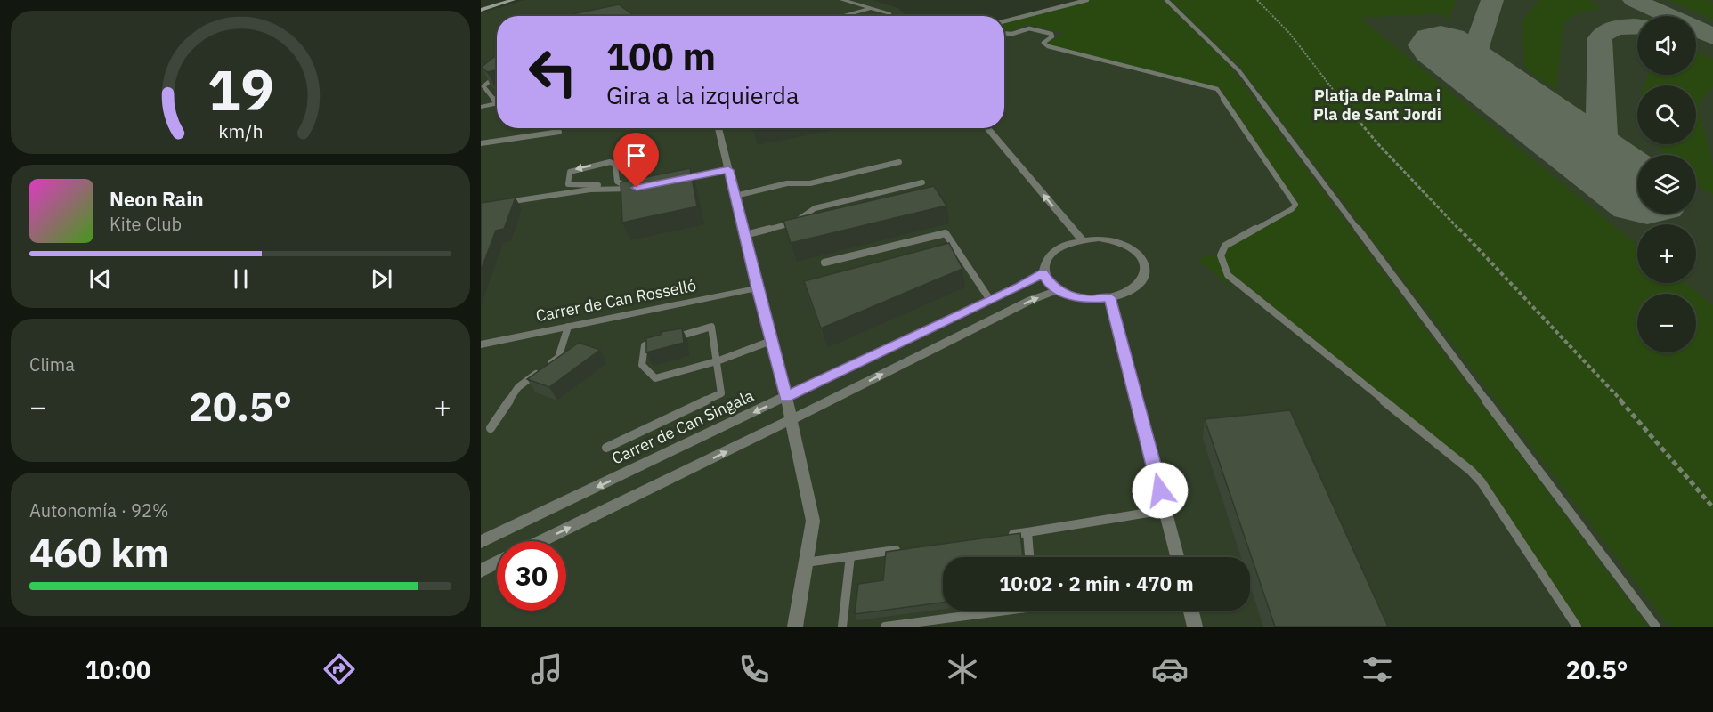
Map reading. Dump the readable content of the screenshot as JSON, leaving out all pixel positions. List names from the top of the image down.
{
  "streets": {
    "street": ["Carrer de Can Rosselló", "Carrer de Can Singala"]
  },
  "districts": ["Platja de Palma i Pla de Sant Jordi"],
  "page": {
    "map_buttons": ["+", "−"],
    "turn": ["100 m", "Gira a la izquierda"],
    "song": ["Neon Rain", "Kite Club"],
    "tile": [
      "Clima",
      ["Autonomía · 92%", "460 km"]
    ],
    "heat": ["−", "20.5°", "+"],
    "limit": "30",
    "trip": "10:02 · 2 min · 470 m",
    "tabs": ["10:00", "20.5°"],
    "gauge": ["19", "km/h"]
  }
}
